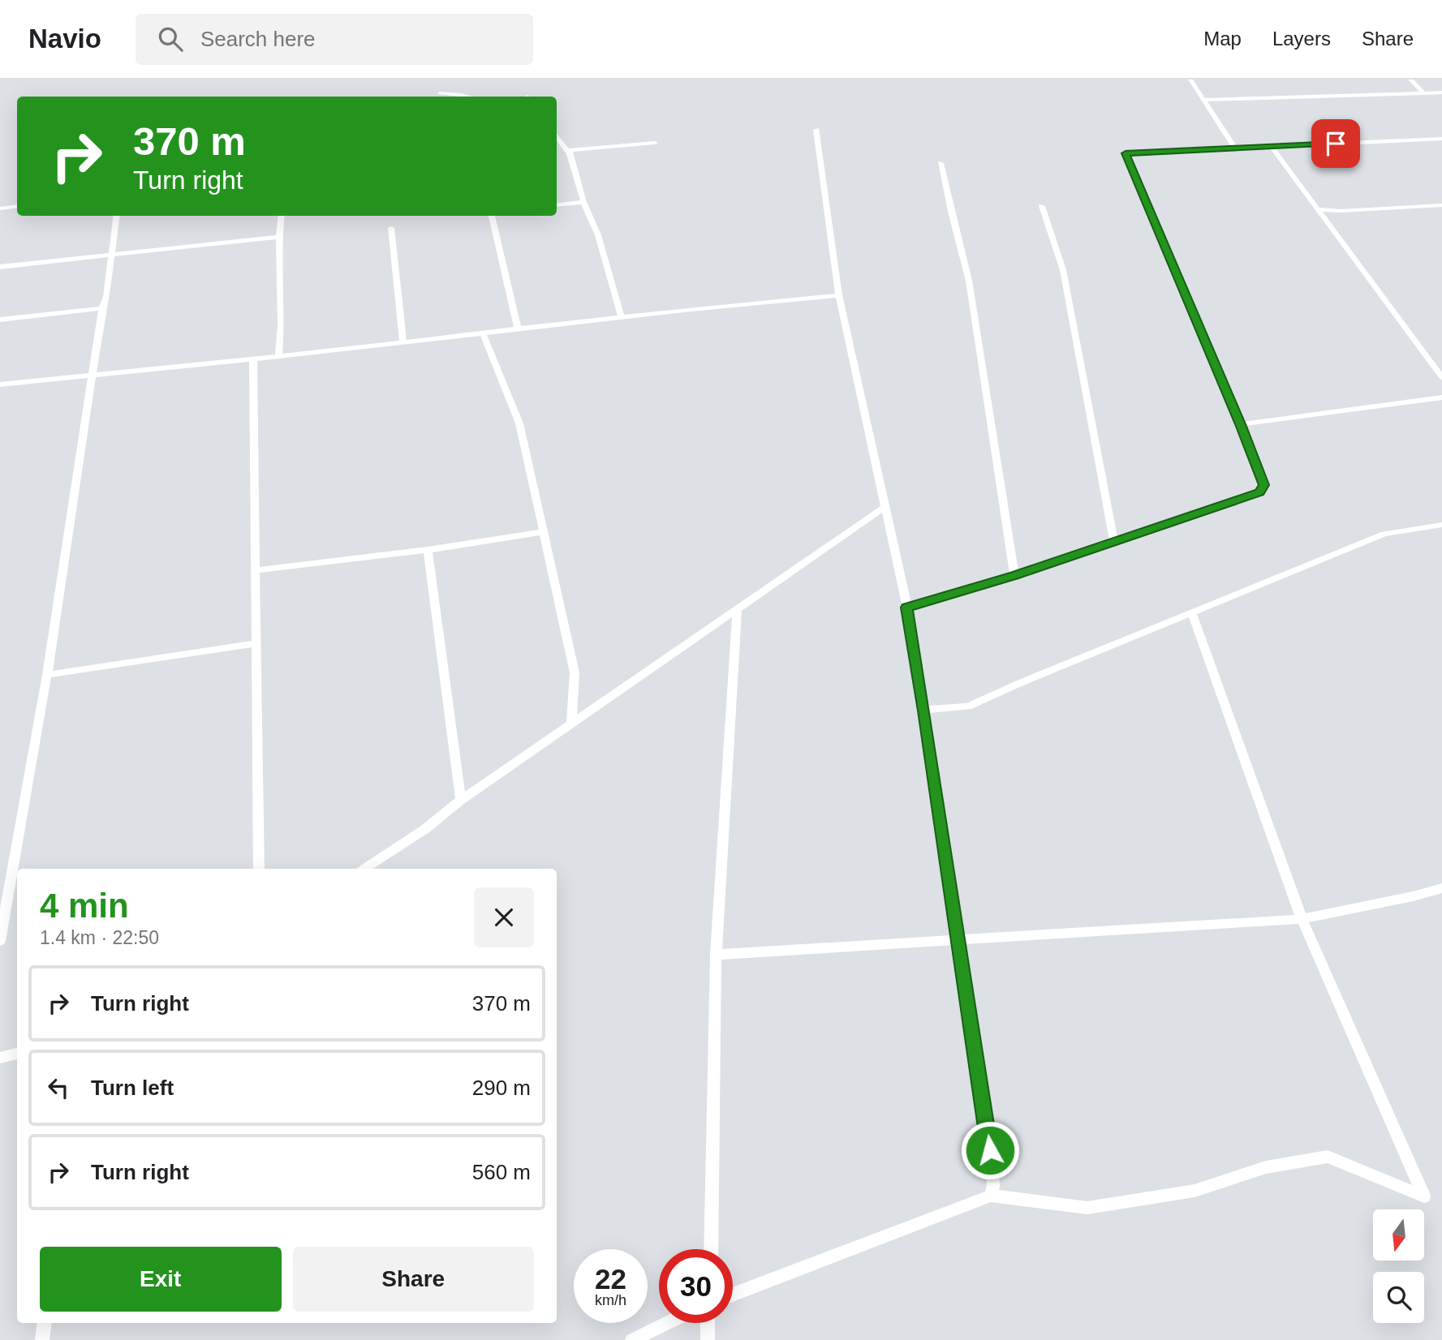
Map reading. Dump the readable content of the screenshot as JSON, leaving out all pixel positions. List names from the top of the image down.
{
  "north": "bottom",
  "page": {
    "header": "Navio",
    "search": "Search here",
    "nav": ["Map", "Layers", "Share"],
    "turn": ["370 m", "Turn right"],
    "heading": ["4 min", "1.4 km · 22:50"],
    "list": [
      {
        "name": "Turn right",
        "value": "370 m"
      },
      {
        "name": "Turn left",
        "value": "290 m"
      },
      {
        "name": "Turn right",
        "value": "560 m"
      }
    ],
    "buttons": ["Exit", "Share"],
    "speed": "22 km/h",
    "limit": "30"
  }
}
